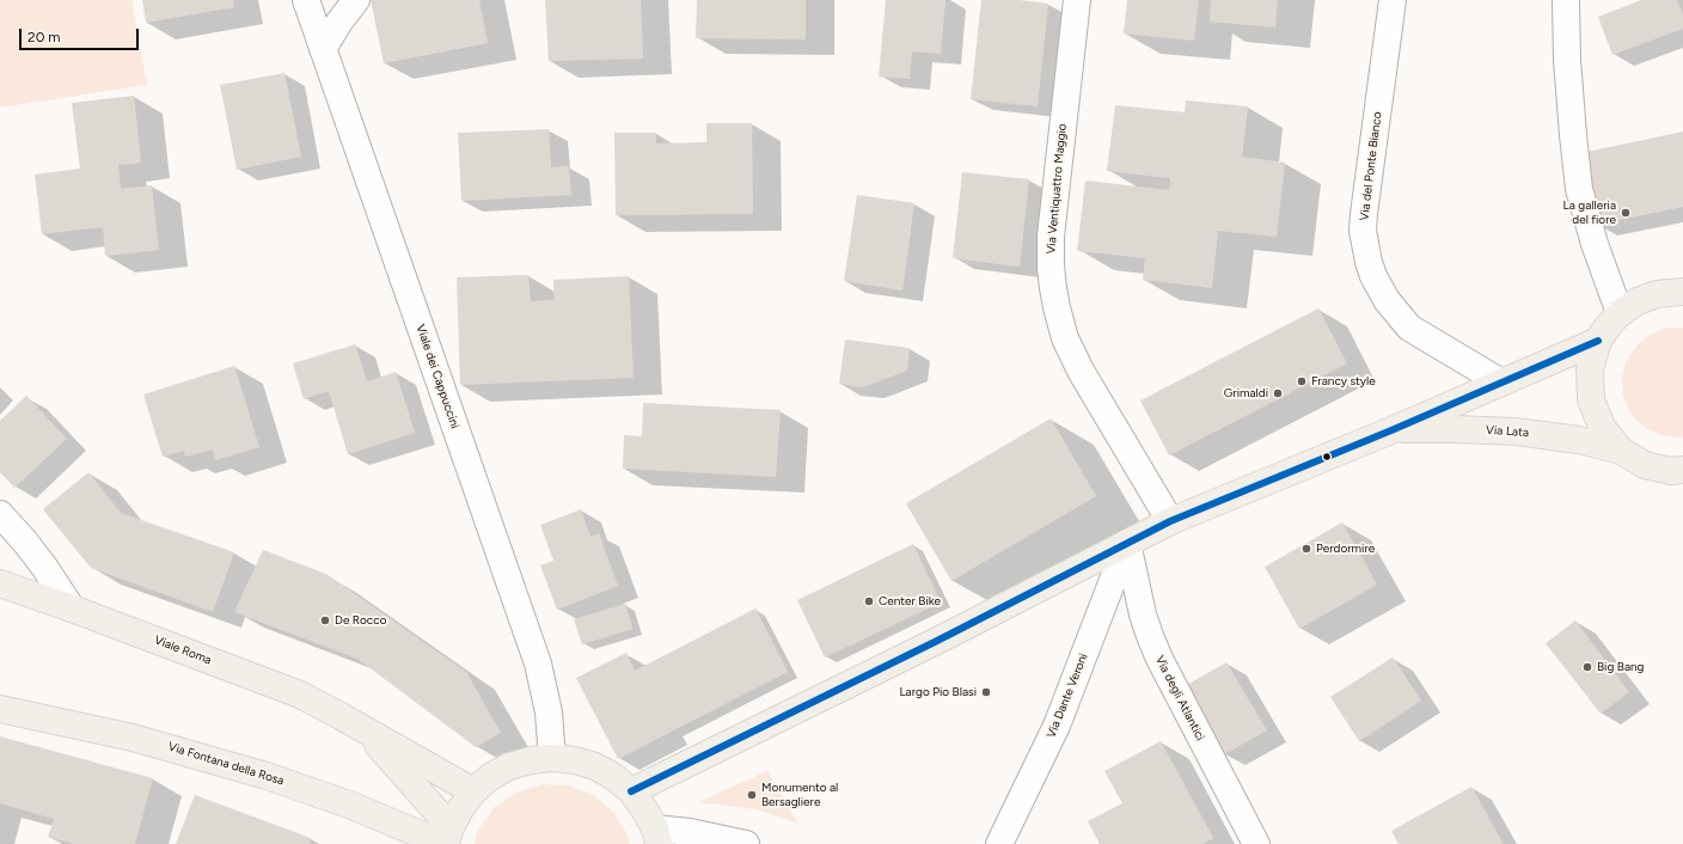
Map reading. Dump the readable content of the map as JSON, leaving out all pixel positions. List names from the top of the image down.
{
  "streets": {
    "main road": ["Via Lata", "Viale Roma", "Via Fontana della Rosa"],
    "street": [
      "Via del Ponte Bianco",
      "Via Ventiquattro Maggio",
      "Viale dei Cappuccini",
      "Via Dante Veroni",
      "Via degli Atlantici"
    ]
  },
  "crossings": [
    ["Via del Ponte Bianco", "Via Lata"],
    ["Via Ventiquattro Maggio", "Via Lata"],
    ["Via Lata", "Via Dante Veroni"],
    ["Via Lata", "Via degli Atlantici"],
    ["Viale Roma", "Via Fontana della Rosa"],
    ["Via Dante Veroni", "Via degli Atlantici"]
  ],
  "places": [
    "La galleria del fiore",
    "Francy style",
    "Grimaldi",
    "Perdormire",
    "Center Bike",
    "De Rocco",
    "Big Bang",
    "Largo Pio Blasi",
    "Monumento al Bersagliere"
  ],
  "scale_bar": "20 m"
}
